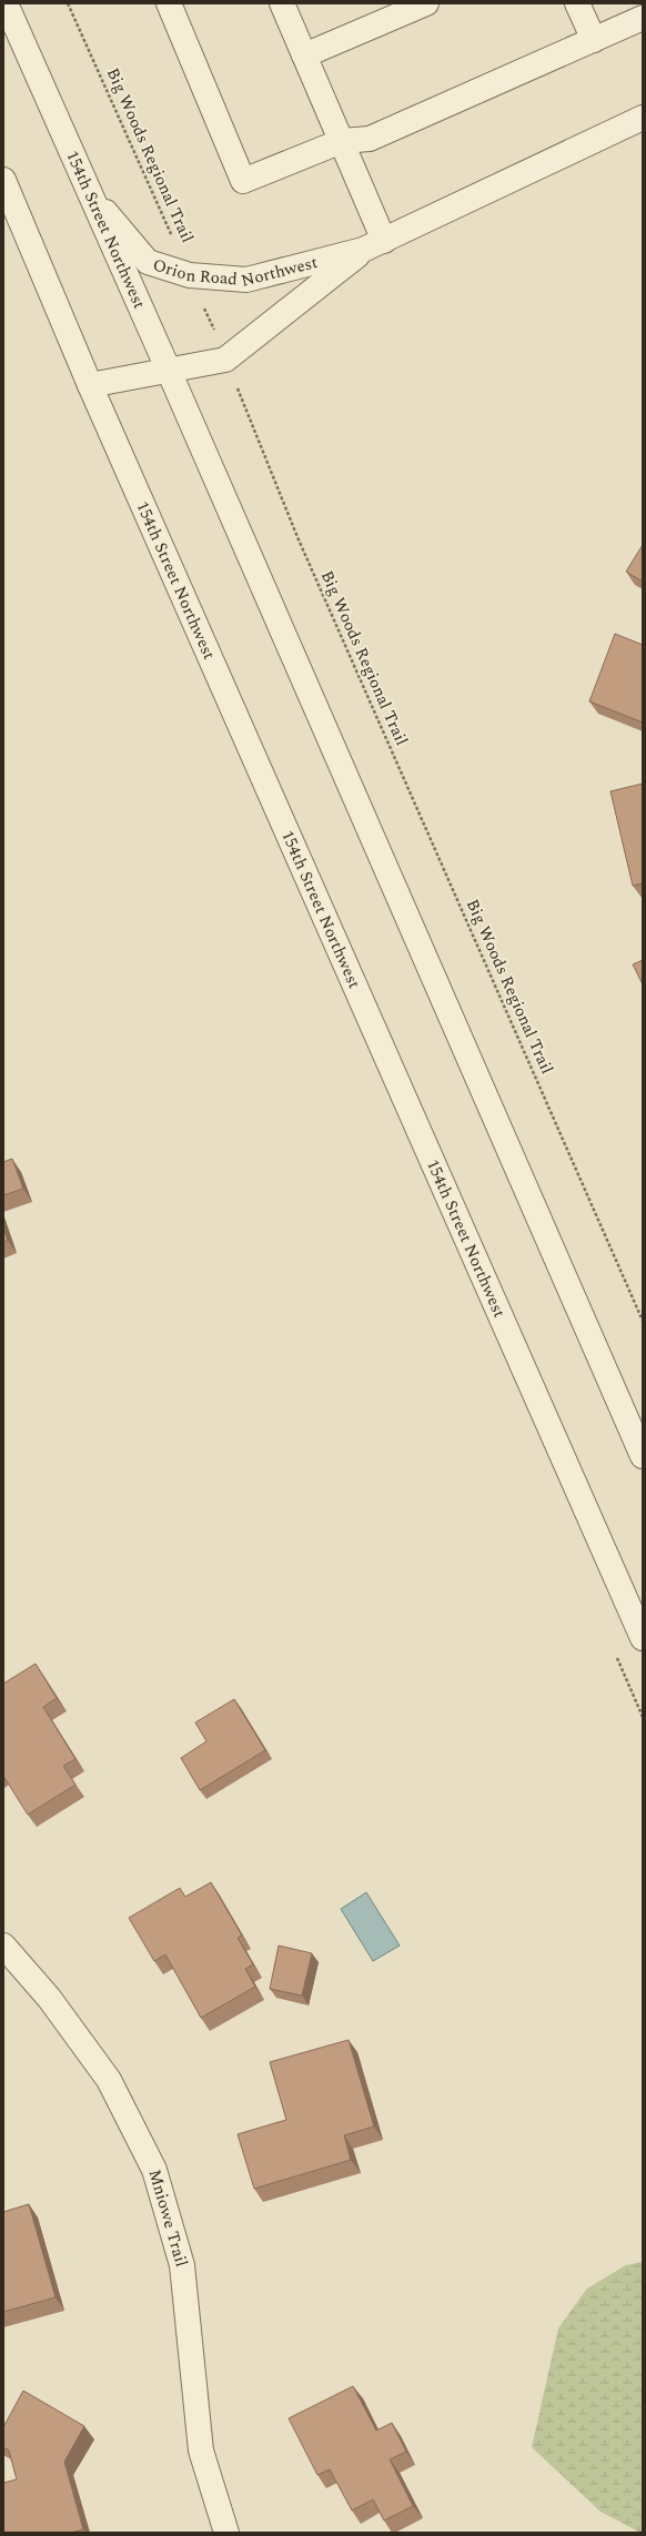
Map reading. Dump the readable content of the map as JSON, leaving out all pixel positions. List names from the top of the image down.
{
  "streets": {
    "street": ["154th Street Northwest", "Orion Road Northwest", "Mniowe Trail"],
    "path": ["Big Woods Regional Trail"]
  },
  "crossings": [
    ["Big Woods Regional Trail", "Orion Road Northwest"],
    ["154th Street Northwest", "Orion Road Northwest"]
  ]
}
